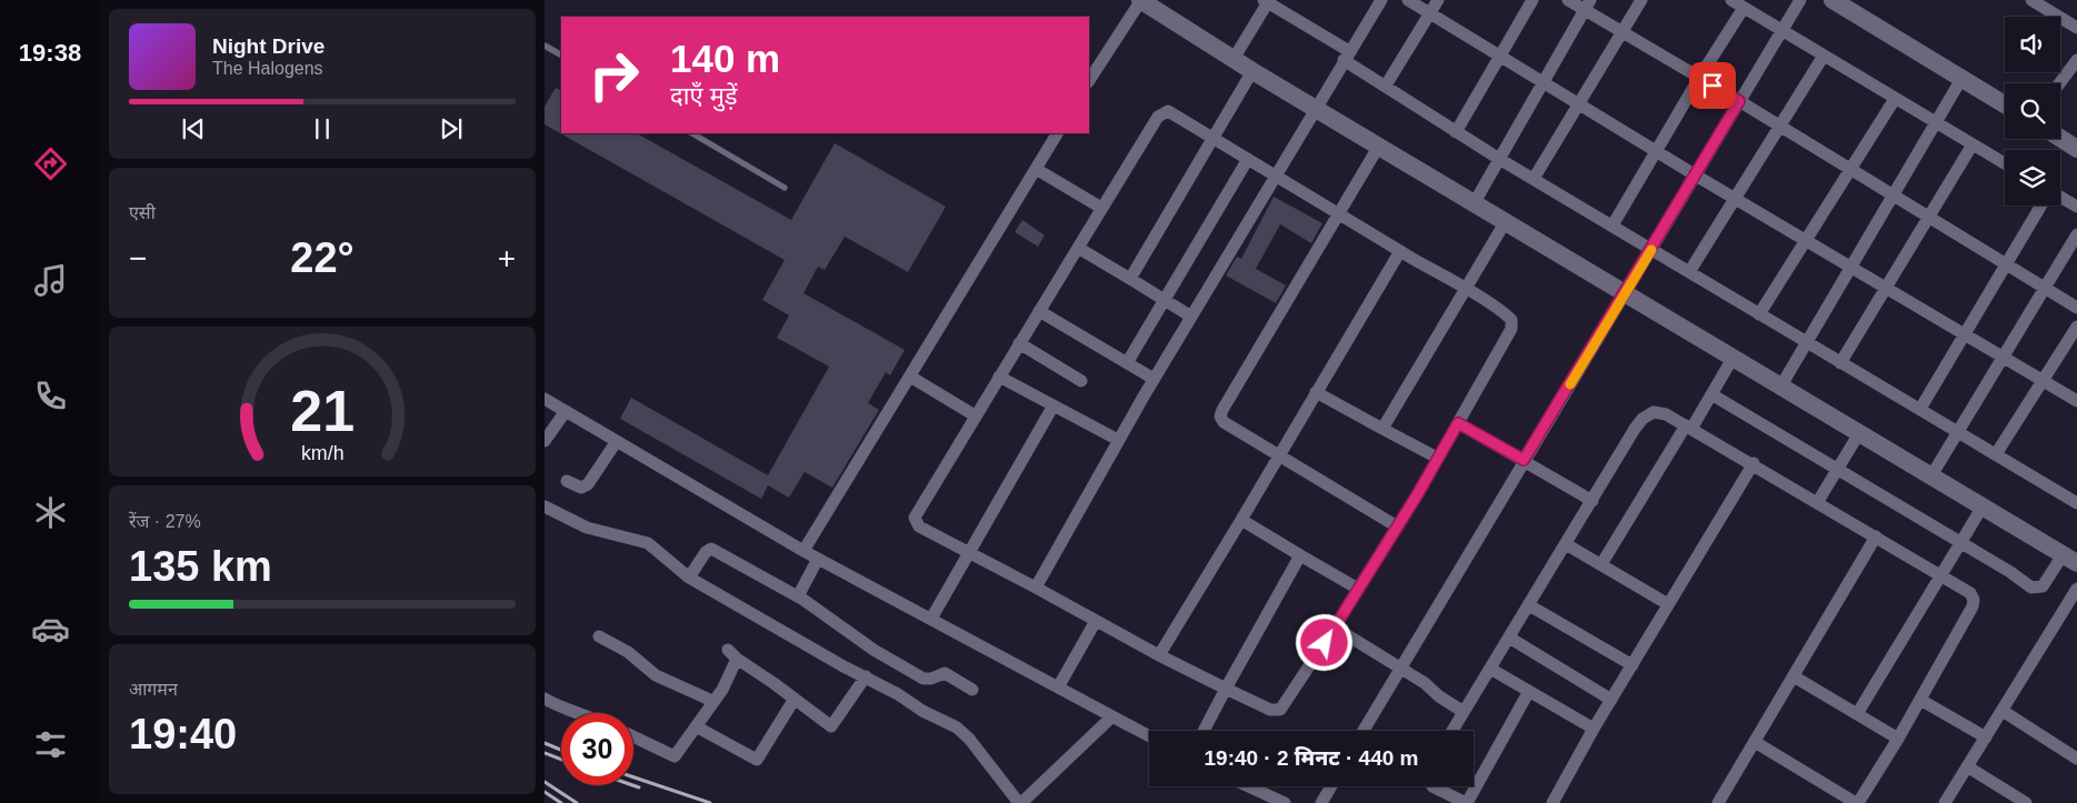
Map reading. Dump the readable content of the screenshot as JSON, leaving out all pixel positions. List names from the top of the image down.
{
  "page": {
    "tabs": "19:38",
    "turn": ["140 m", "दाएँ मुड़ें"],
    "song": ["Night Drive", "The Halogens"],
    "tile": [
      "एसी",
      ["रेंज · 27%", "135 km"],
      ["आगमन", "19:40"]
    ],
    "heat": ["−", "22°", "+"],
    "limit": "30",
    "trip": "19:40 · 2 मिनट · 440 m",
    "gauge": ["21", "km/h"]
  }
}
